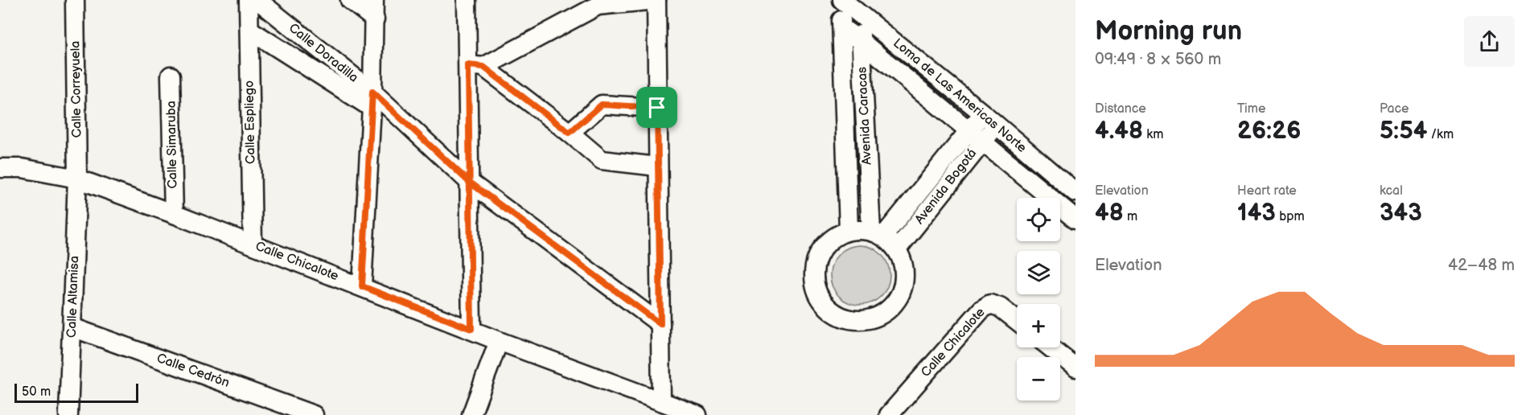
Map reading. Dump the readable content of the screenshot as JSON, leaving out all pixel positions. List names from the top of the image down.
{
  "streets": {
    "street": [
      "Calle Doradilla",
      "Calle Correyuela",
      "Loma de Las Americas Norte",
      "Avenida Caracas",
      "Calle Espliego",
      "Calle Simaruba",
      "Avenida Bogotá",
      "Calle Chicalote",
      "Calle Altamisa",
      "Calle Cedrón"
    ]
  },
  "crossings": [
    ["Calle Correyuela", "Calle Chicalote"],
    ["Calle Correyuela", "Calle Altamisa"],
    ["Loma de Las Americas Norte", "Avenida Caracas"],
    ["Loma de Las Americas Norte", "Avenida Bogotá"],
    ["Avenida Caracas", "Avenida Bogotá"],
    ["Calle Espliego", "Calle Chicalote"],
    ["Calle Simaruba", "Calle Chicalote"],
    ["Calle Chicalote", "Calle Altamisa"],
    ["Calle Altamisa", "Calle Cedrón"]
  ],
  "scale_bar": "50 m",
  "page": {
    "heading": ["Morning run", "09:49 · 8 × 560 m"],
    "stats": [
      ["Distance", "4.48 km"],
      ["Time", "26:26"],
      ["Pace", "5:54 /km"],
      ["Elevation", "48 m"],
      ["Heart rate", "143 bpm"],
      ["kcal", "343"]
    ],
    "map_buttons": ["+", "−"],
    "chart": ["Elevation", "42–48 m"],
    "scale": "50 m"
  }
}
